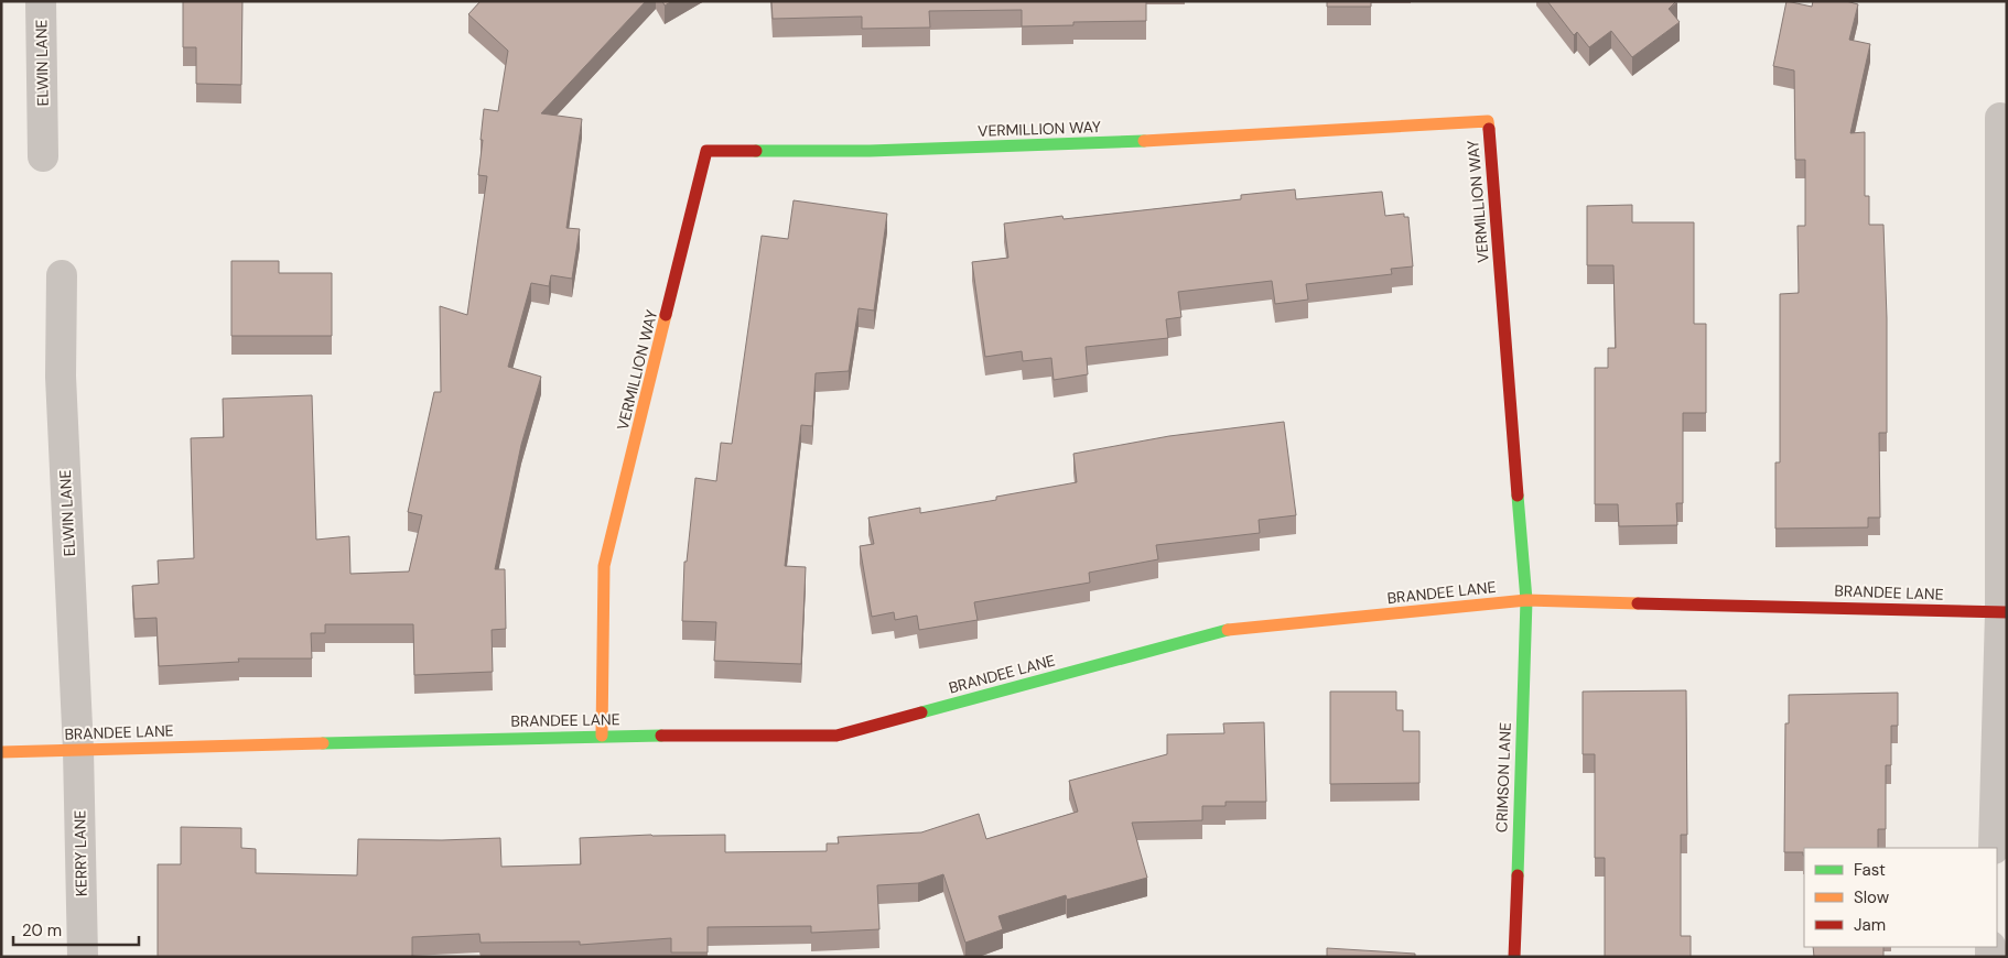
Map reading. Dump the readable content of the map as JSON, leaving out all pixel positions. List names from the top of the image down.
{
  "streets": {
    "street": [
      "ELWIN LANE",
      "VERMILLION WAY",
      "BRANDEE LANE",
      "CRIMSON LANE",
      "KERRY LANE"
    ]
  },
  "crossings": [
    ["ELWIN LANE", "BRANDEE LANE"],
    ["ELWIN LANE", "KERRY LANE"],
    ["VERMILLION WAY", "BRANDEE LANE"],
    ["VERMILLION WAY", "CRIMSON LANE"],
    ["BRANDEE LANE", "CRIMSON LANE"],
    ["BRANDEE LANE", "KERRY LANE"]
  ],
  "legend": ["Fast", "Slow", "Jam"],
  "scale_bar": "20 m"
}
